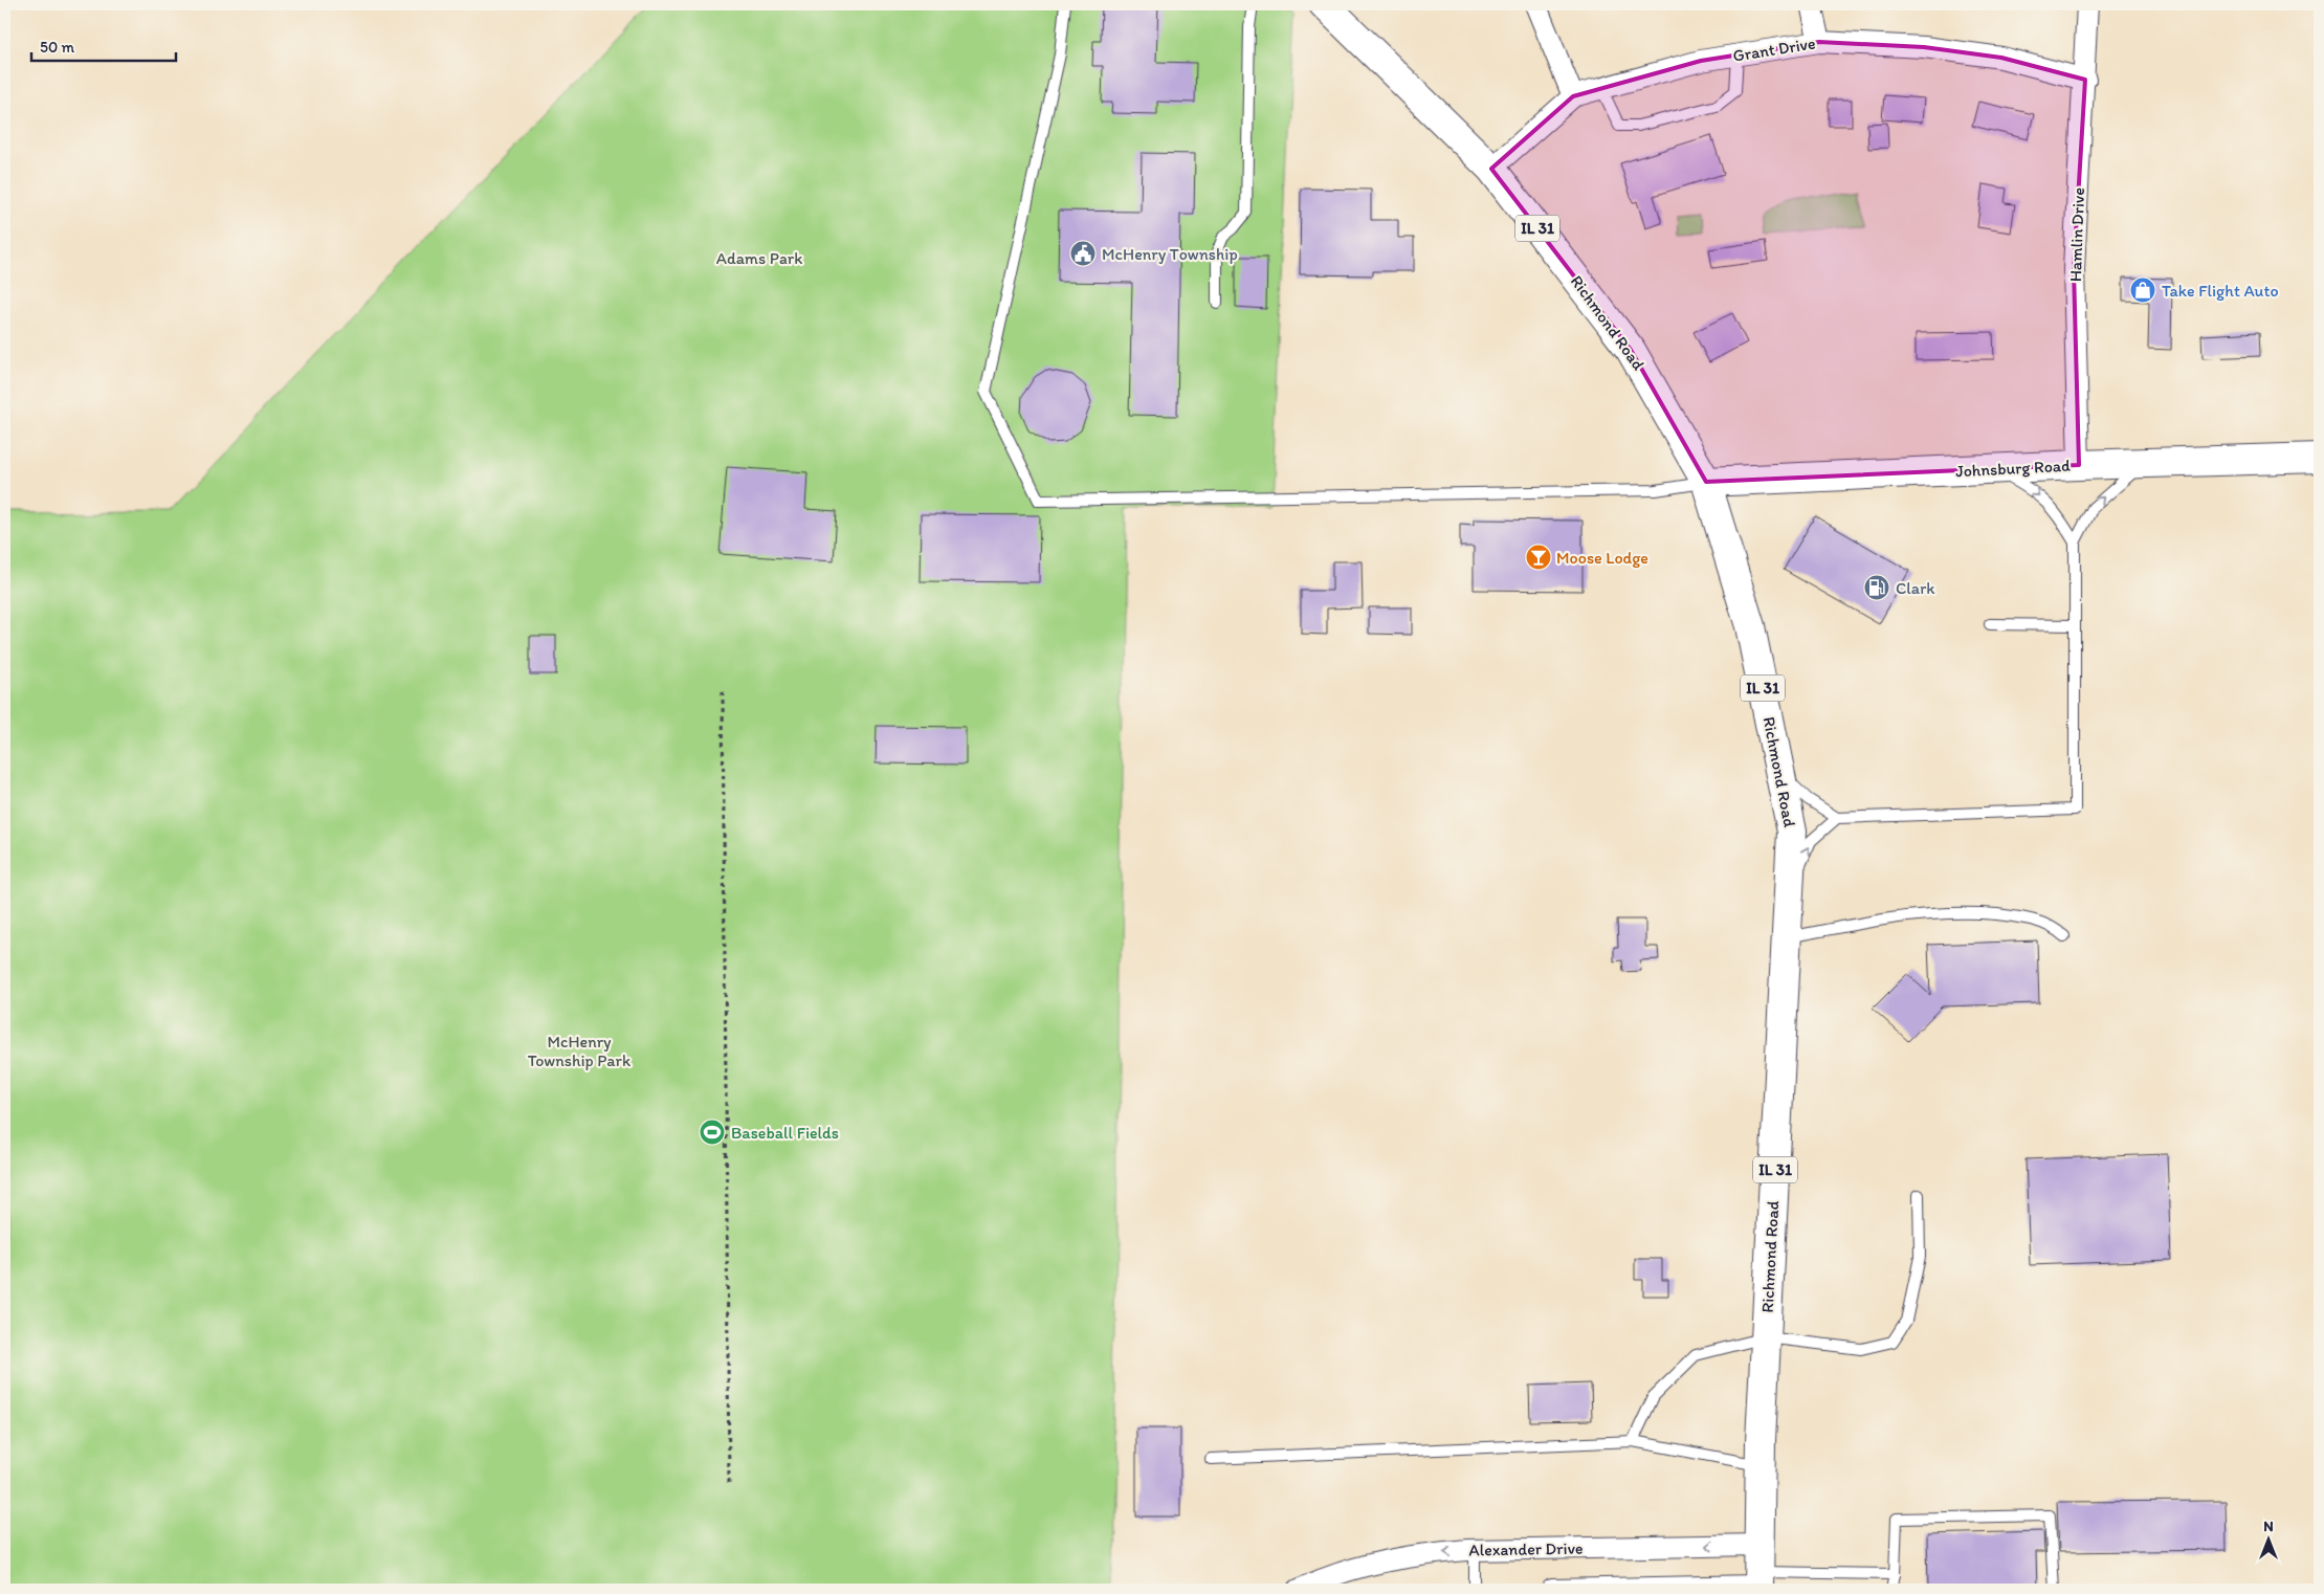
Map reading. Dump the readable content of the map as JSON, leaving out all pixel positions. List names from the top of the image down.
{
  "streets": {
    "main road": ["IL 31", "Richmond Road", "Johnsburg Road"],
    "street": ["Grant Drive", "Hamlin Drive", "Alexander Drive"]
  },
  "crossings": [
    ["Grant Drive", "Hamlin Drive"],
    ["Grant Drive", "Richmond Road"],
    ["Hamlin Drive", "Johnsburg Road"],
    ["Richmond Road", "Johnsburg Road"],
    ["Richmond Road", "Alexander Drive"]
  ],
  "parks": ["Adams Park", "McHenry Township Park"],
  "places": {
    "public building": ["McHenry Township"],
    "shop": ["Take Flight Auto"],
    "bar": ["Moose Lodge"],
    "fuel station": ["Clark"],
    "sports": ["Baseball Fields"]
  },
  "scale_bar": "50 m",
  "north": "top"
}
